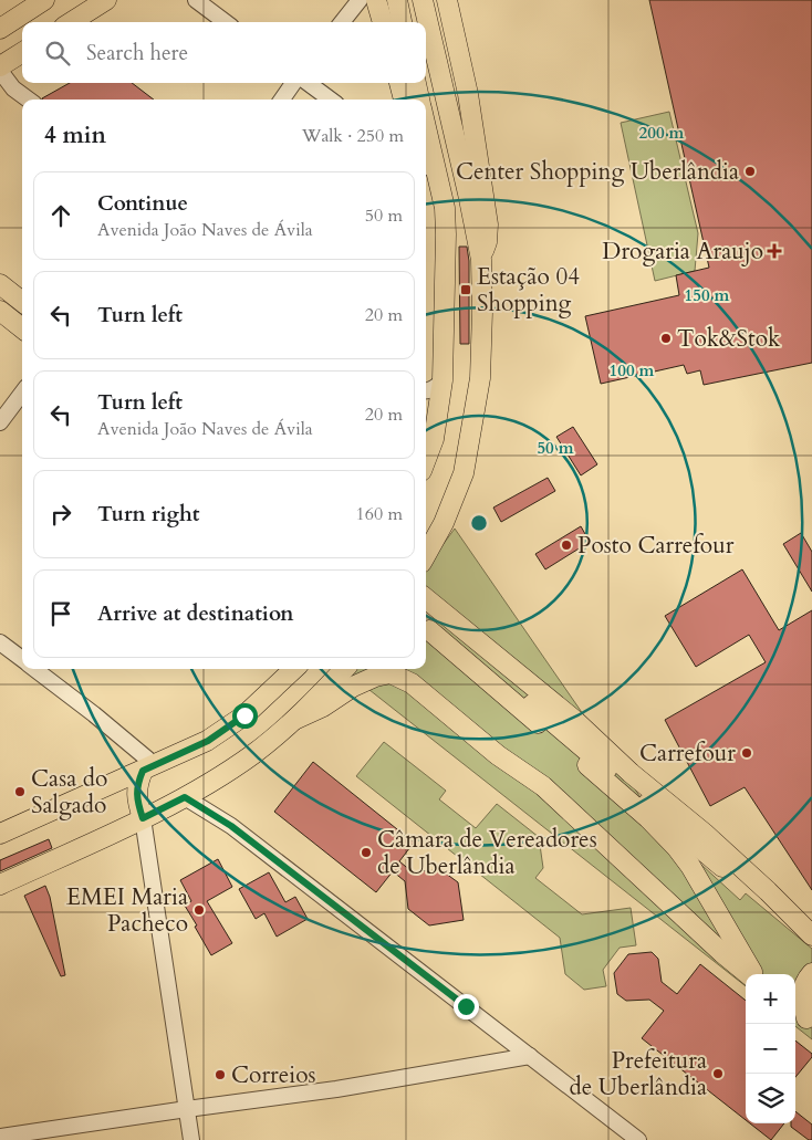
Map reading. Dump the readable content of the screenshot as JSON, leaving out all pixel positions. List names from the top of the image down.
{
  "places": {
    "other": [
      "Center Shopping Uberlândia",
      "Tok&Stok",
      "Posto Carrefour",
      "Carrefour",
      "Casa do Salgado",
      "Câmara de Vereadores de Uberlândia",
      "EMEI Maria Pacheco",
      "Prefeitura de Uberlândia",
      "Correios"
    ],
    "health": ["Drogaria Araujo"],
    "transit": ["Estação 04 Shopping"]
  },
  "page": {
    "search": "Search here",
    "heading": ["4 min", "Walk · 250 m"],
    "list": [
      ["Continue", "Avenida João Naves de Ávila", "50 m"],
      ["Turn left", "20 m"],
      ["Turn left", "Avenida João Naves de Ávila", "20 m"],
      ["Turn right", "160 m"],
      "Arrive at destination"
    ],
    "map_buttons": ["+", "−"]
  },
  "rings": [
    "200 m",
    "150 m",
    "100 m",
    "50 m"
  ]
}
